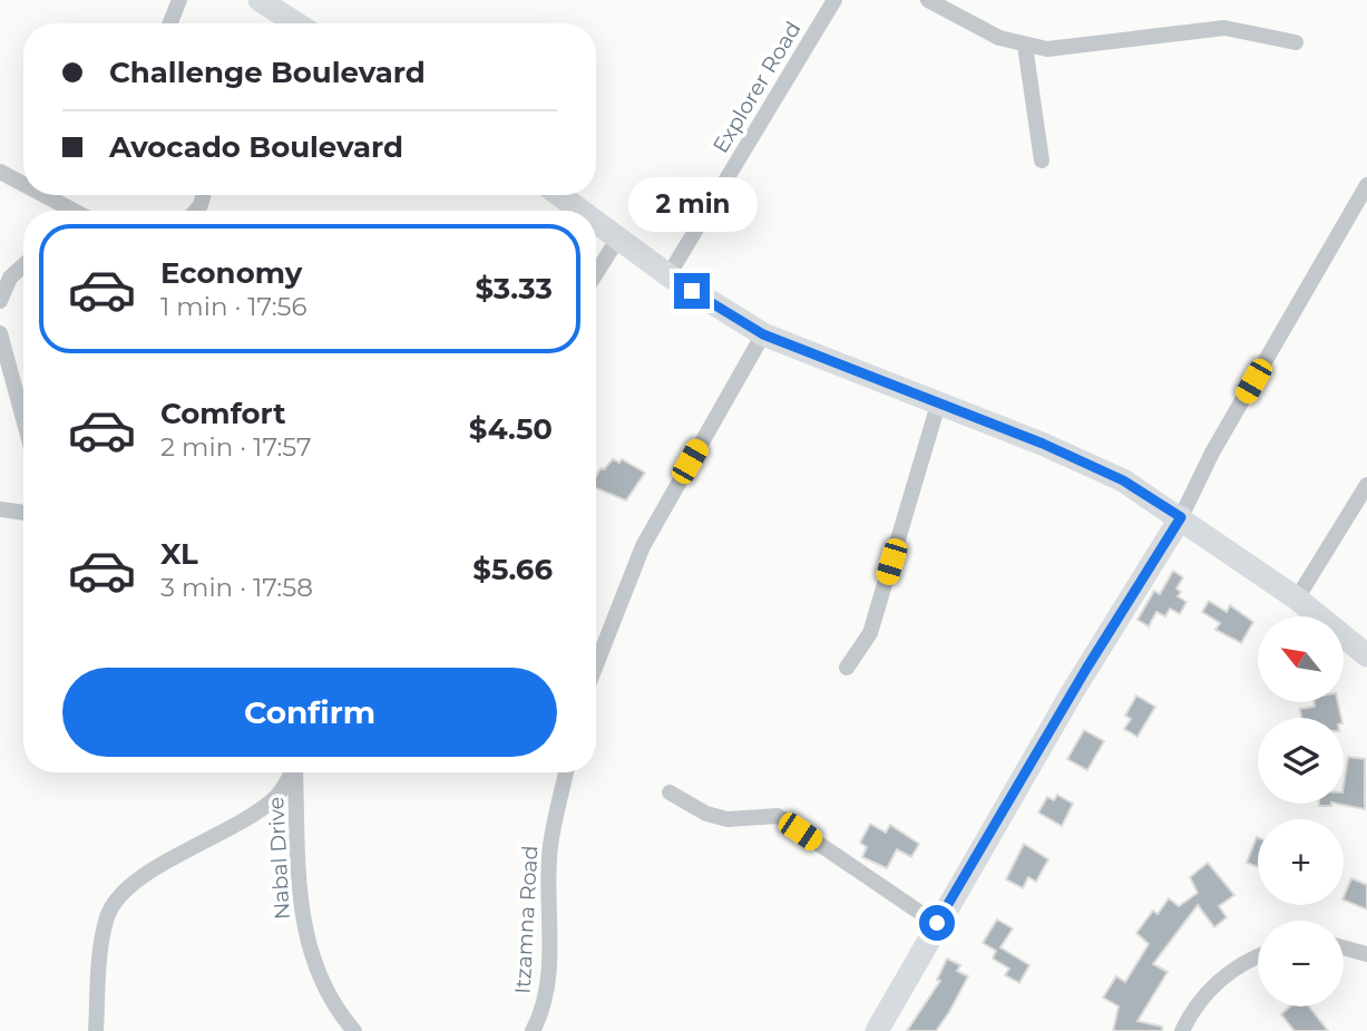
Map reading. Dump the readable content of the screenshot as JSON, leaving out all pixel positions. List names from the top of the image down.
{
  "streets": {
    "street": ["Explorer Road", "Nabal Drive", "Itzamna Road"]
  },
  "north": "top left",
  "page": {
    "banner": ["Challenge Boulevard", "Avocado Boulevard"],
    "bubble": "2 min",
    "list": [
      {
        "name": "Economy",
        "note": "1 min · 17:56",
        "value": "$3.33"
      },
      {
        "name": "Comfort",
        "note": "2 min · 17:57",
        "value": "$4.50"
      },
      {
        "name": "XL",
        "note": "3 min · 17:58",
        "value": "$5.66"
      }
    ],
    "map_buttons": ["+", "−"],
    "buttons": "Confirm"
  }
}
